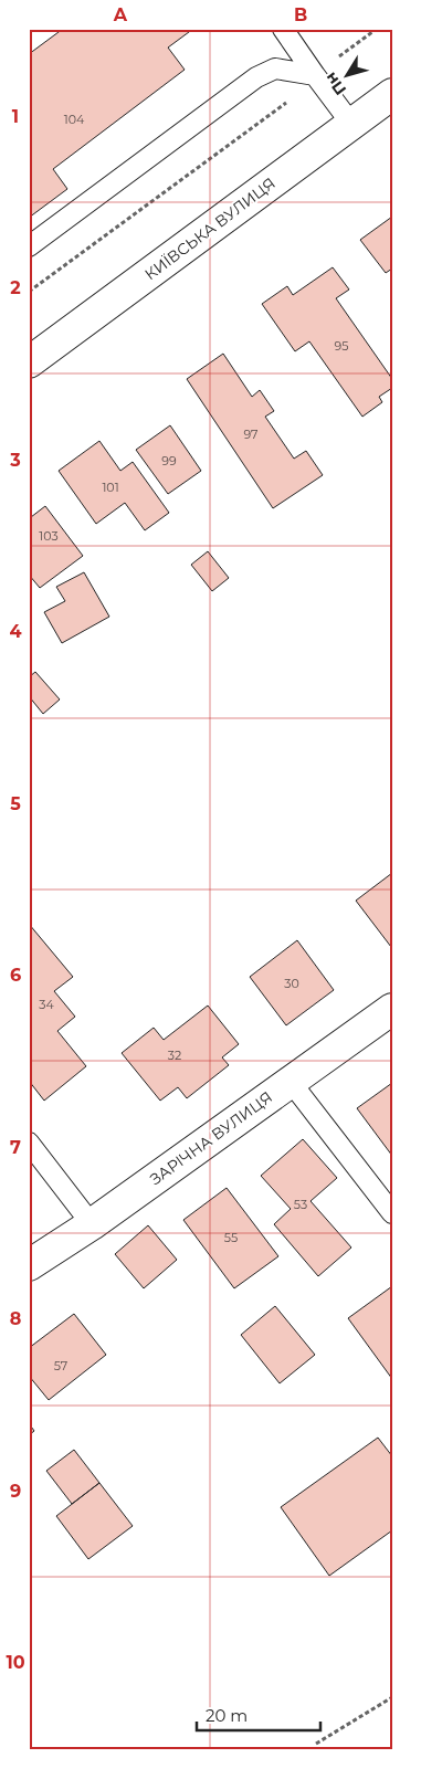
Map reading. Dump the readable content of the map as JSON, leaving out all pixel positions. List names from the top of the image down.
{
  "streets": {
    "main road": ["КИЇВСЬКА ВУЛИЦЯ", "ЗАРІЧНА ВУЛИЦЯ"]
  },
  "house_numbers": [
    "104",
    "95",
    "97",
    "99",
    "101",
    "103",
    "30",
    "34",
    "32",
    "53",
    "55",
    "57"
  ],
  "scale_bar": "20 m",
  "north": "bottom left",
  "grid": {
    "columns": ["A", "B"],
    "rows": [
      "1",
      "2",
      "3",
      "4",
      "5",
      "6",
      "7",
      "8",
      "9",
      "10"
    ]
  }
}
